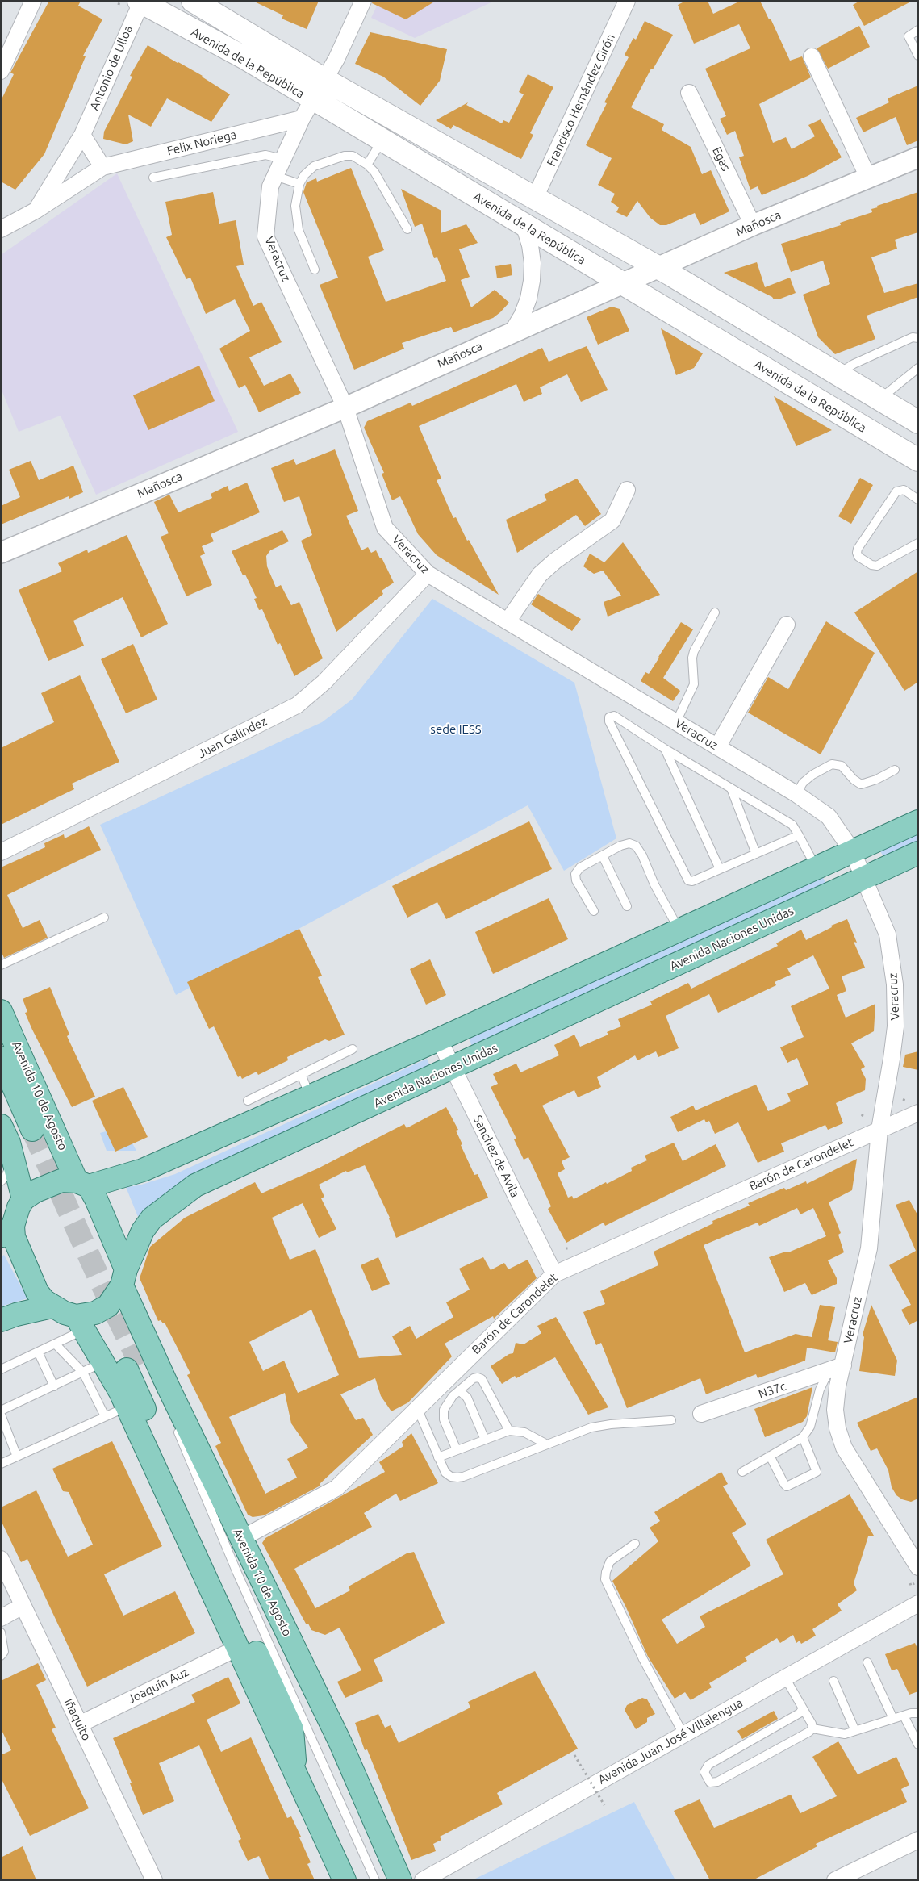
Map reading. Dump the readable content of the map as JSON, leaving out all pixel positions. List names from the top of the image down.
{
  "streets": {
    "main road": ["Avenida de la República", "Avenida Naciones Unidas", "Avenida 10 de Agosto"],
    "street": [
      "Antonio de Ulloa",
      "Francisco Hernández Girón",
      "Felix Noriega",
      "Egas",
      "Mañosca",
      "Veracruz",
      "Juan Galindez",
      "Sanchez de Avila",
      "Barón de Carondelet",
      "N37c",
      "Joaquín Auz",
      "Iñaquito",
      "Avenida Juan José Villalengua"
    ]
  },
  "crossings": [
    ["Avenida de la República", "Antonio de Ulloa"],
    ["Avenida de la República", "Francisco Hernández Girón"],
    ["Avenida de la República", "Mañosca"],
    ["Avenida de la República", "Veracruz"],
    ["Antonio de Ulloa", "Felix Noriega"],
    ["Felix Noriega", "Veracruz"],
    ["Egas", "Mañosca"],
    ["Mañosca", "Veracruz"],
    ["Veracruz", "Juan Galindez"],
    ["Veracruz", "Avenida Naciones Unidas"],
    ["Veracruz", "Barón de Carondelet"],
    ["Veracruz", "N37c"],
    ["Avenida Naciones Unidas", "Avenida 10 de Agosto"],
    ["Avenida Naciones Unidas", "Sanchez de Avila"],
    ["Avenida 10 de Agosto", "Barón de Carondelet"],
    ["Sanchez de Avila", "Barón de Carondelet"],
    ["Joaquín Auz", "Iñaquito"]
  ],
  "parks": ["sede IESS"]
}
